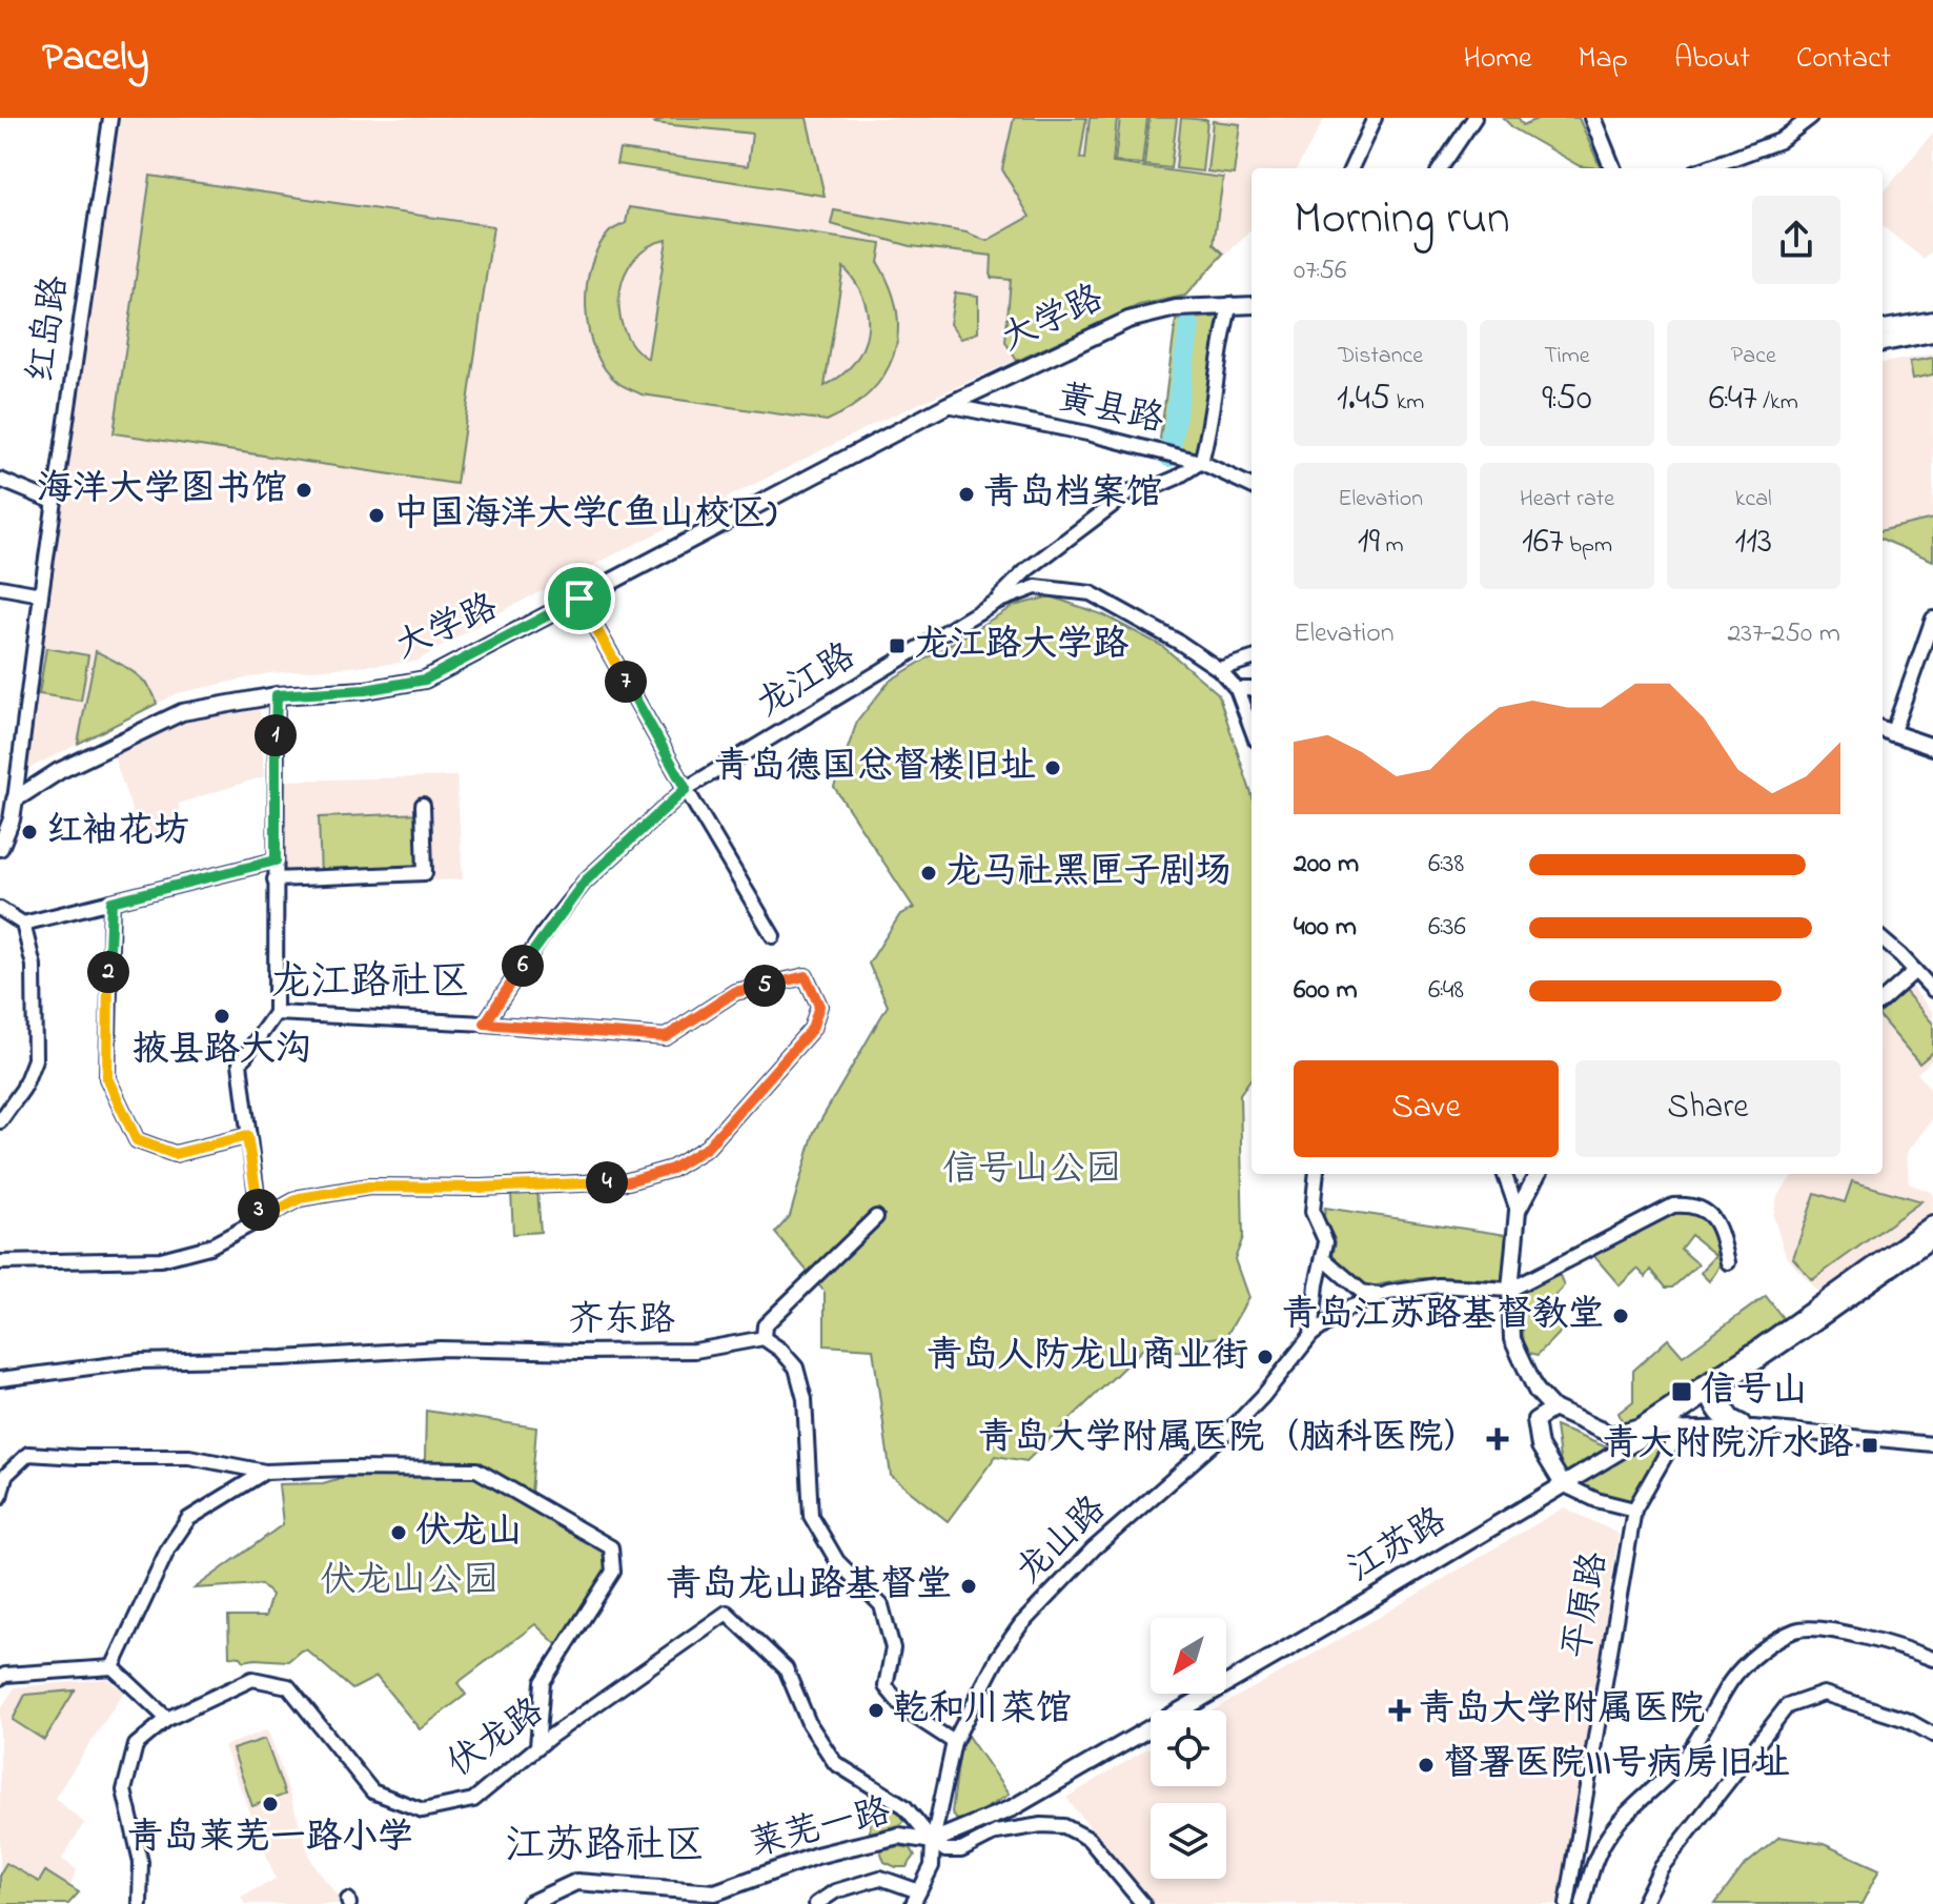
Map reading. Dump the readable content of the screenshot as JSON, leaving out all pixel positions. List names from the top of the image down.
{
  "streets": {
    "main road": ["大学路", "江苏路", "莱芜一路"],
    "street": [
      "红岛路",
      "黄县路",
      "龙江路",
      "齐东路",
      "龙山路",
      "平原路",
      "伏龙路"
    ]
  },
  "crossings": [
    ["大学路", "红岛路"],
    ["大学路", "黄县路"],
    ["龙山路", "江苏路"],
    ["龙山路", "伏龙路"],
    ["龙山路", "莱芜一路"],
    ["江苏路", "伏龙路"],
    ["江苏路", "莱芜一路"],
    ["伏龙路", "莱芜一路"]
  ],
  "districts": ["龙江路社区", "江苏路社区"],
  "parks": ["信号山公园", "伏龙山公园"],
  "places": {
    "other": [
      "海洋大学图书馆",
      "青岛档案馆",
      "中国海洋大学(鱼山校区)",
      "青岛德国总督楼旧址",
      "红袖花坊",
      "龙马社黑匣子剧场",
      "掖县路大沟",
      "青岛江苏路基督教堂",
      "青岛人防龙山商业街",
      "伏龙山",
      "青岛龙山路基督堂",
      "乾和川菜馆",
      "督署医院III号病房旧址",
      "青岛莱芜一路小学"
    ],
    "transit": ["龙江路大学路", "信号山", "青大附院沂水路"],
    "health": ["青岛大学附属医院（脑科医院）", "青岛大学附属医院"]
  },
  "north": "bottom left",
  "page": {
    "header": "Pacely",
    "nav": [
      "Home",
      "Map",
      "About",
      "Contact"
    ],
    "heading": ["Morning run", "07:56"],
    "stats": [
      ["Distance", "1.45 km"],
      ["Time", "9:50"],
      ["Pace", "6:47 /km"],
      ["Elevation", "19 m"],
      ["Heart rate", "167 bpm"],
      ["kcal", "113"]
    ],
    "chart": ["Elevation", "237–250 m"],
    "pins": [
      "7",
      "1",
      "6",
      "2",
      "5",
      "4",
      "3"
    ],
    "list": [
      {
        "name": "200 m",
        "note": "6:38"
      },
      {
        "name": "400 m",
        "note": "6:36"
      },
      {
        "name": "600 m",
        "note": "6:48"
      }
    ],
    "buttons": ["Save", "Share"]
  }
}
